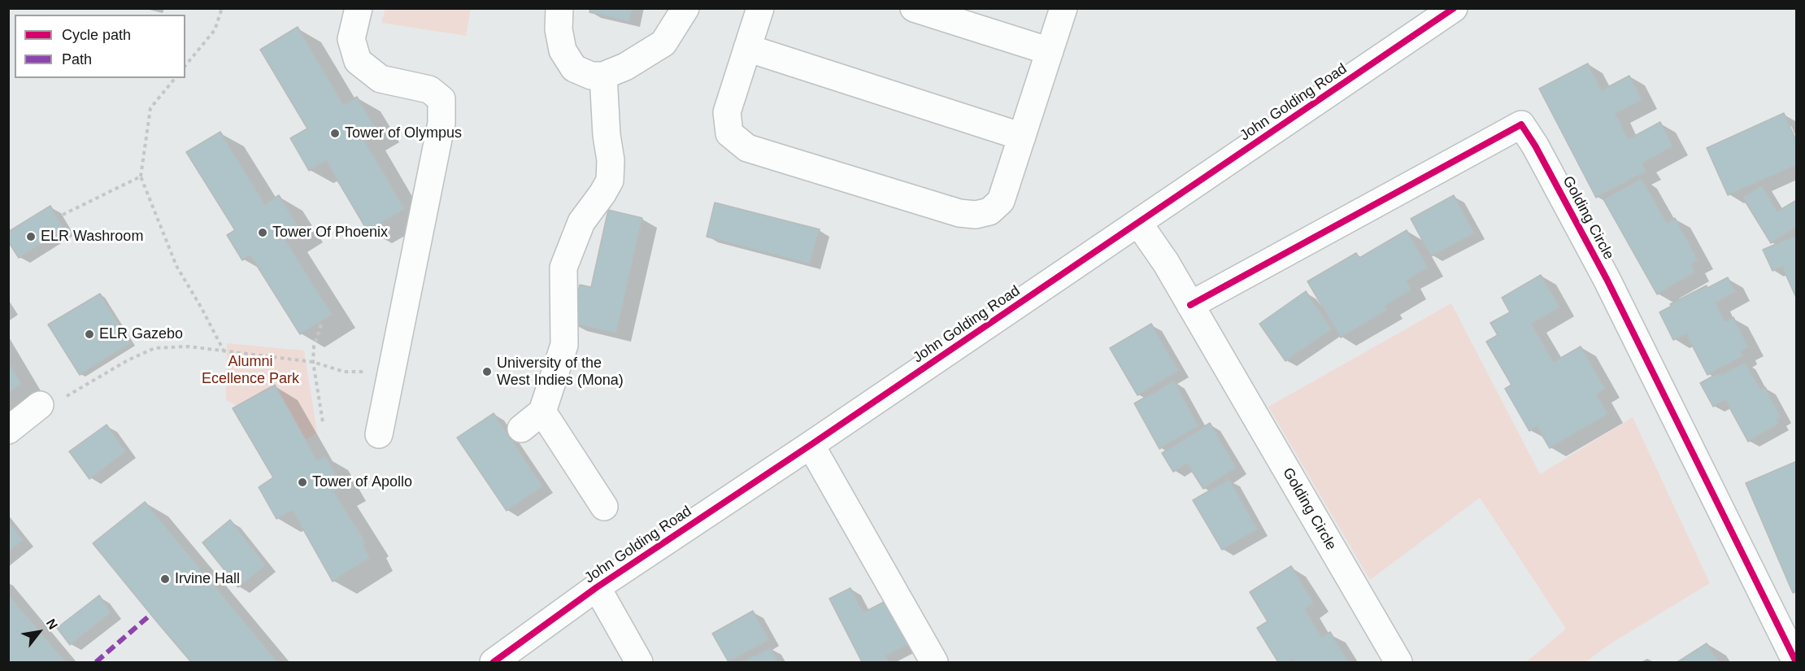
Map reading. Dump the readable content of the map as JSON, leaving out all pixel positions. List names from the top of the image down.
{
  "streets": {
    "street": ["John Golding Road", "Golding Circle"]
  },
  "crossings": [
    ["John Golding Road", "Golding Circle"]
  ],
  "parks": ["Alumni Ecellence Park"],
  "places": [
    "Tower of Olympus",
    "Tower Of Phoenix",
    "ELR Washroom",
    "ELR Gazebo",
    "University of the West Indies (Mona)",
    "Tower of Apollo",
    "Irvine Hall"
  ],
  "legend": ["Cycle path", "Path"],
  "north": "top right"
}
